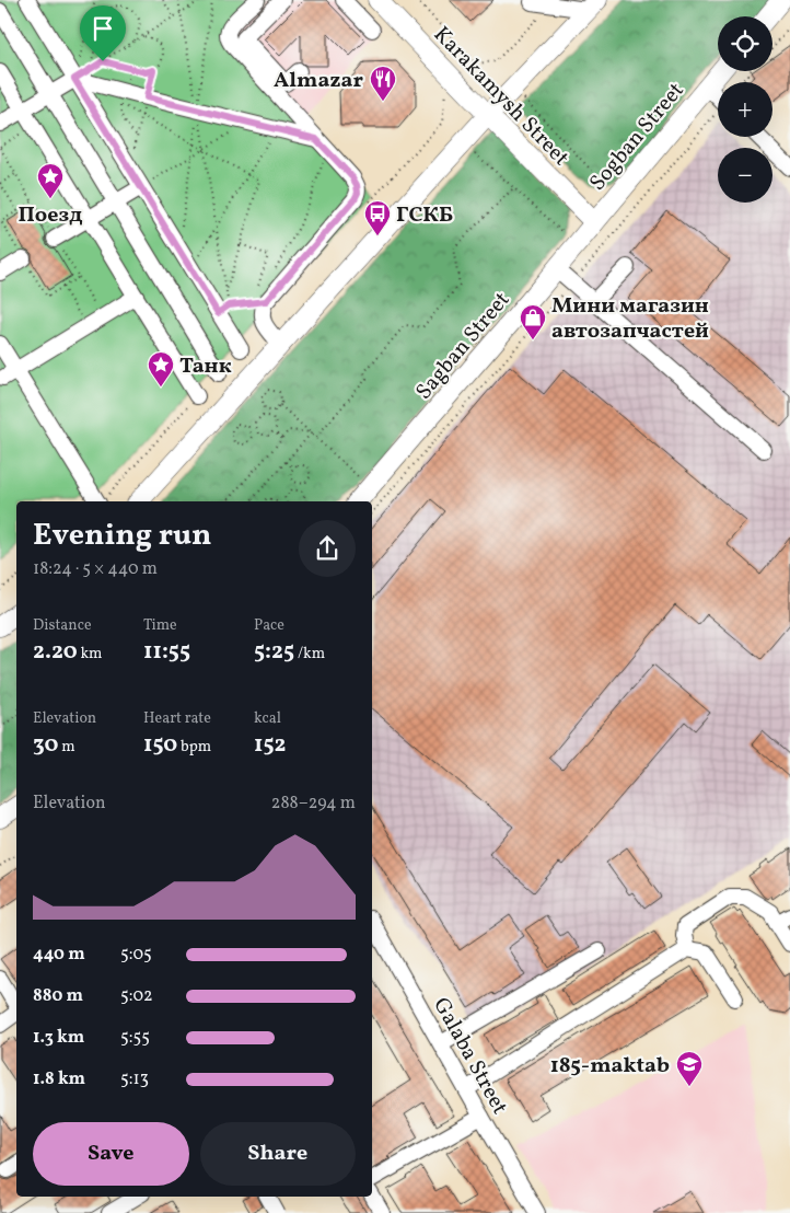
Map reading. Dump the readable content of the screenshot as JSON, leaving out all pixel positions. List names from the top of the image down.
{
  "streets": {
    "main road": ["Karakamysh Street", "Sogban Street", "Sagban Street"],
    "street": ["Galaba Street"]
  },
  "crossings": [
    ["Karakamysh Street", "Sogban Street"],
    ["Karakamysh Street", "Sagban Street"],
    ["Sogban Street", "Sagban Street"]
  ],
  "places": {
    "restaurant": ["Almazar"],
    "place": ["Поезд", "Танк"],
    "bus stop": ["ГСКБ"],
    "shop": ["Мини магазин автозапчастей"],
    "school or university": ["185-maktab"]
  },
  "page": {
    "map_buttons": ["+", "−"],
    "heading": ["Evening run", "18:24 · 5 × 440 m"],
    "stats": [
      ["Distance", "2.20 km"],
      ["Time", "11:55"],
      ["Pace", "5:25 /km"],
      ["Elevation", "30 m"],
      ["Heart rate", "150 bpm"],
      ["kcal", "152"]
    ],
    "chart": ["Elevation", "288–294 m"],
    "list": [
      {
        "name": "440 m",
        "note": "5:05"
      },
      {
        "name": "880 m",
        "note": "5:02"
      },
      {
        "name": "1.3 km",
        "note": "5:55"
      },
      {
        "name": "1.8 km",
        "note": "5:13"
      }
    ],
    "buttons": ["Save", "Share"]
  }
}
